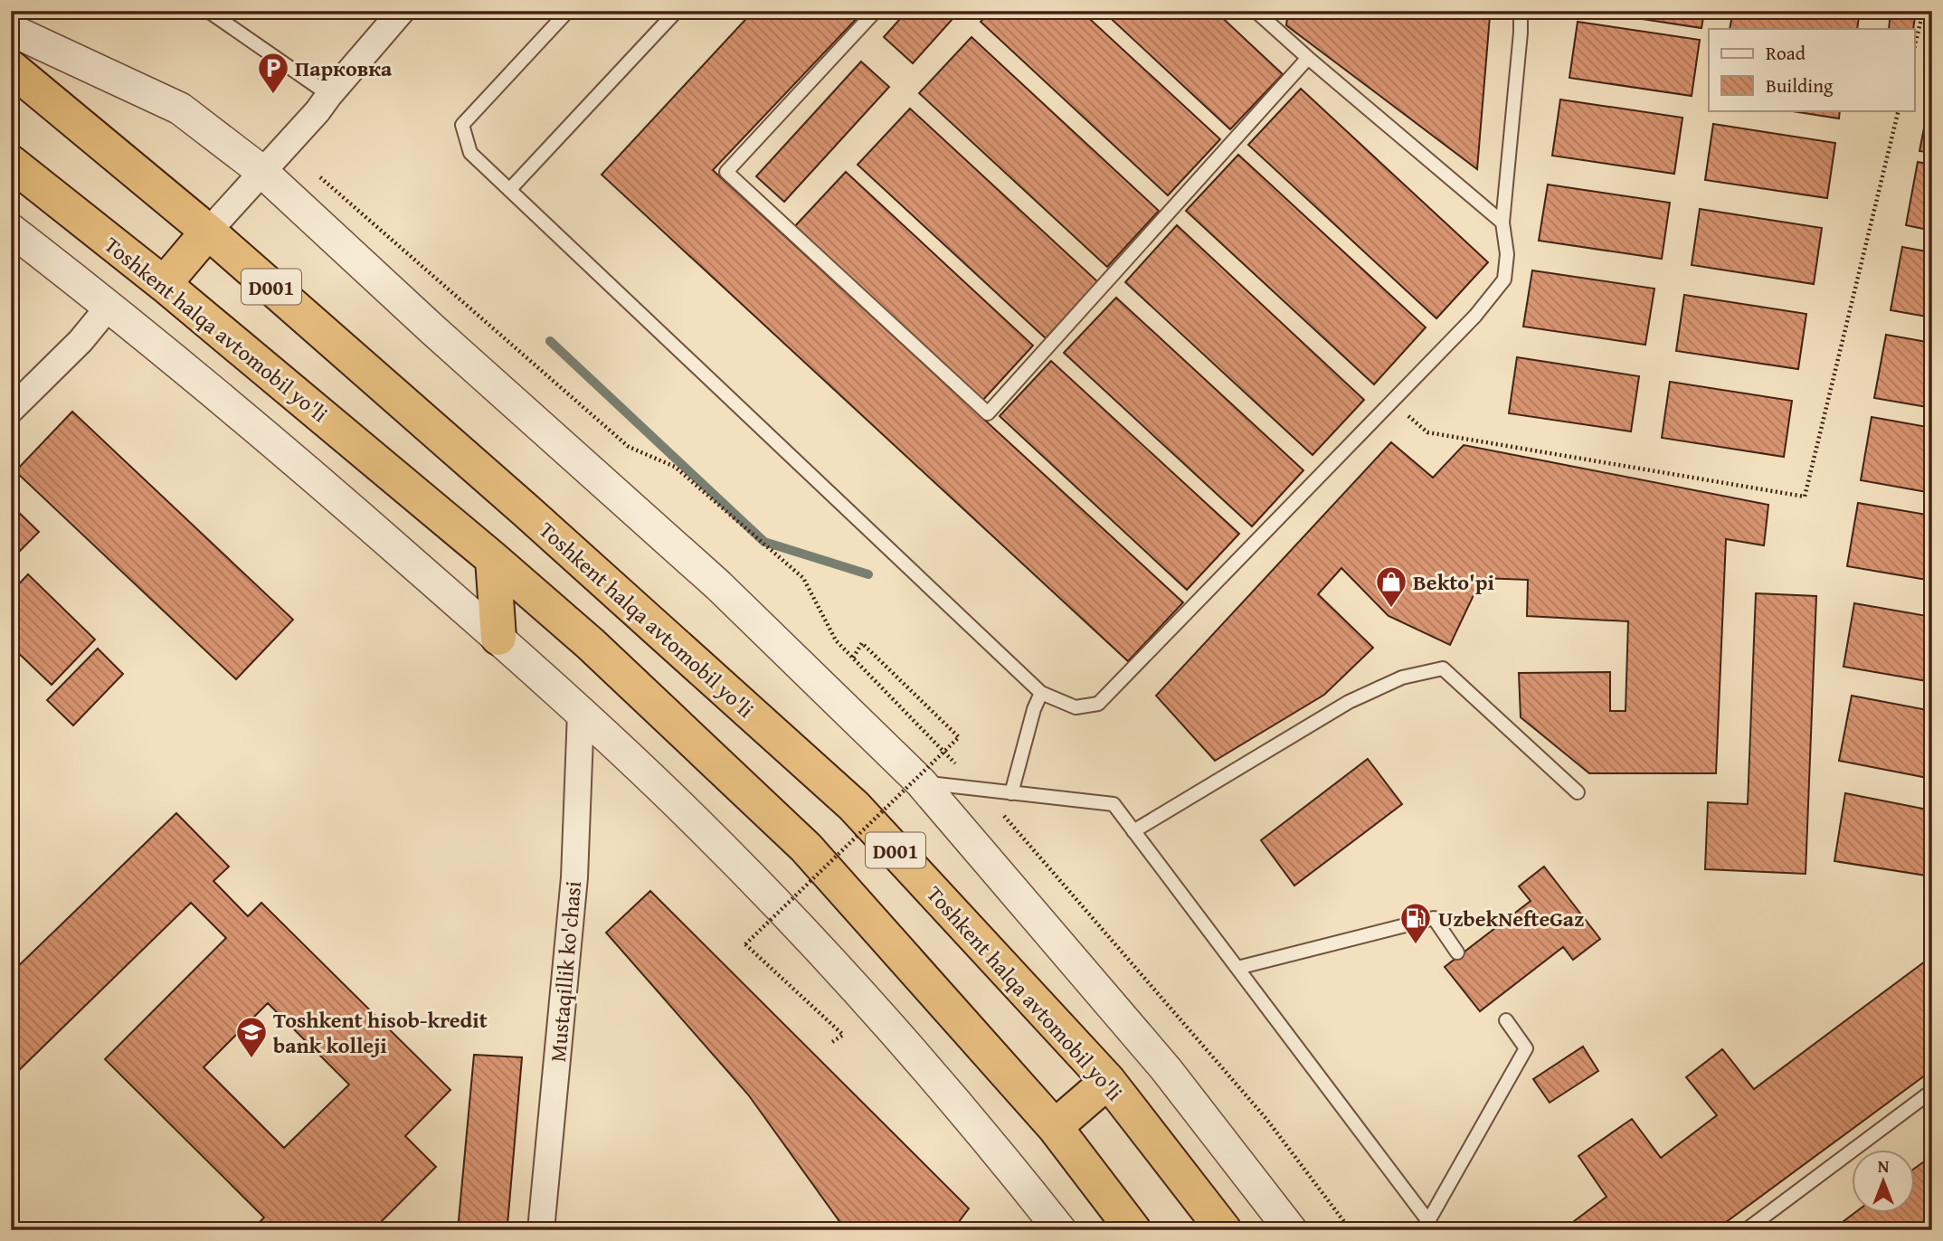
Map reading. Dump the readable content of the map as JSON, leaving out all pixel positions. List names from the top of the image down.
{
  "streets": {
    "highway": ["D001", "Toshkent halqa avtomobil yo'li"],
    "street": ["Mustaqillik ko'chasi"]
  },
  "places": {
    "parking": ["Парковка"],
    "shop": ["Bekto'pi"],
    "fuel station": ["UzbekNefteGaz"],
    "school or university": ["Toshkent hisob-kredit bank kolleji"]
  },
  "legend": ["Road", "Building"],
  "north": "top"
}
